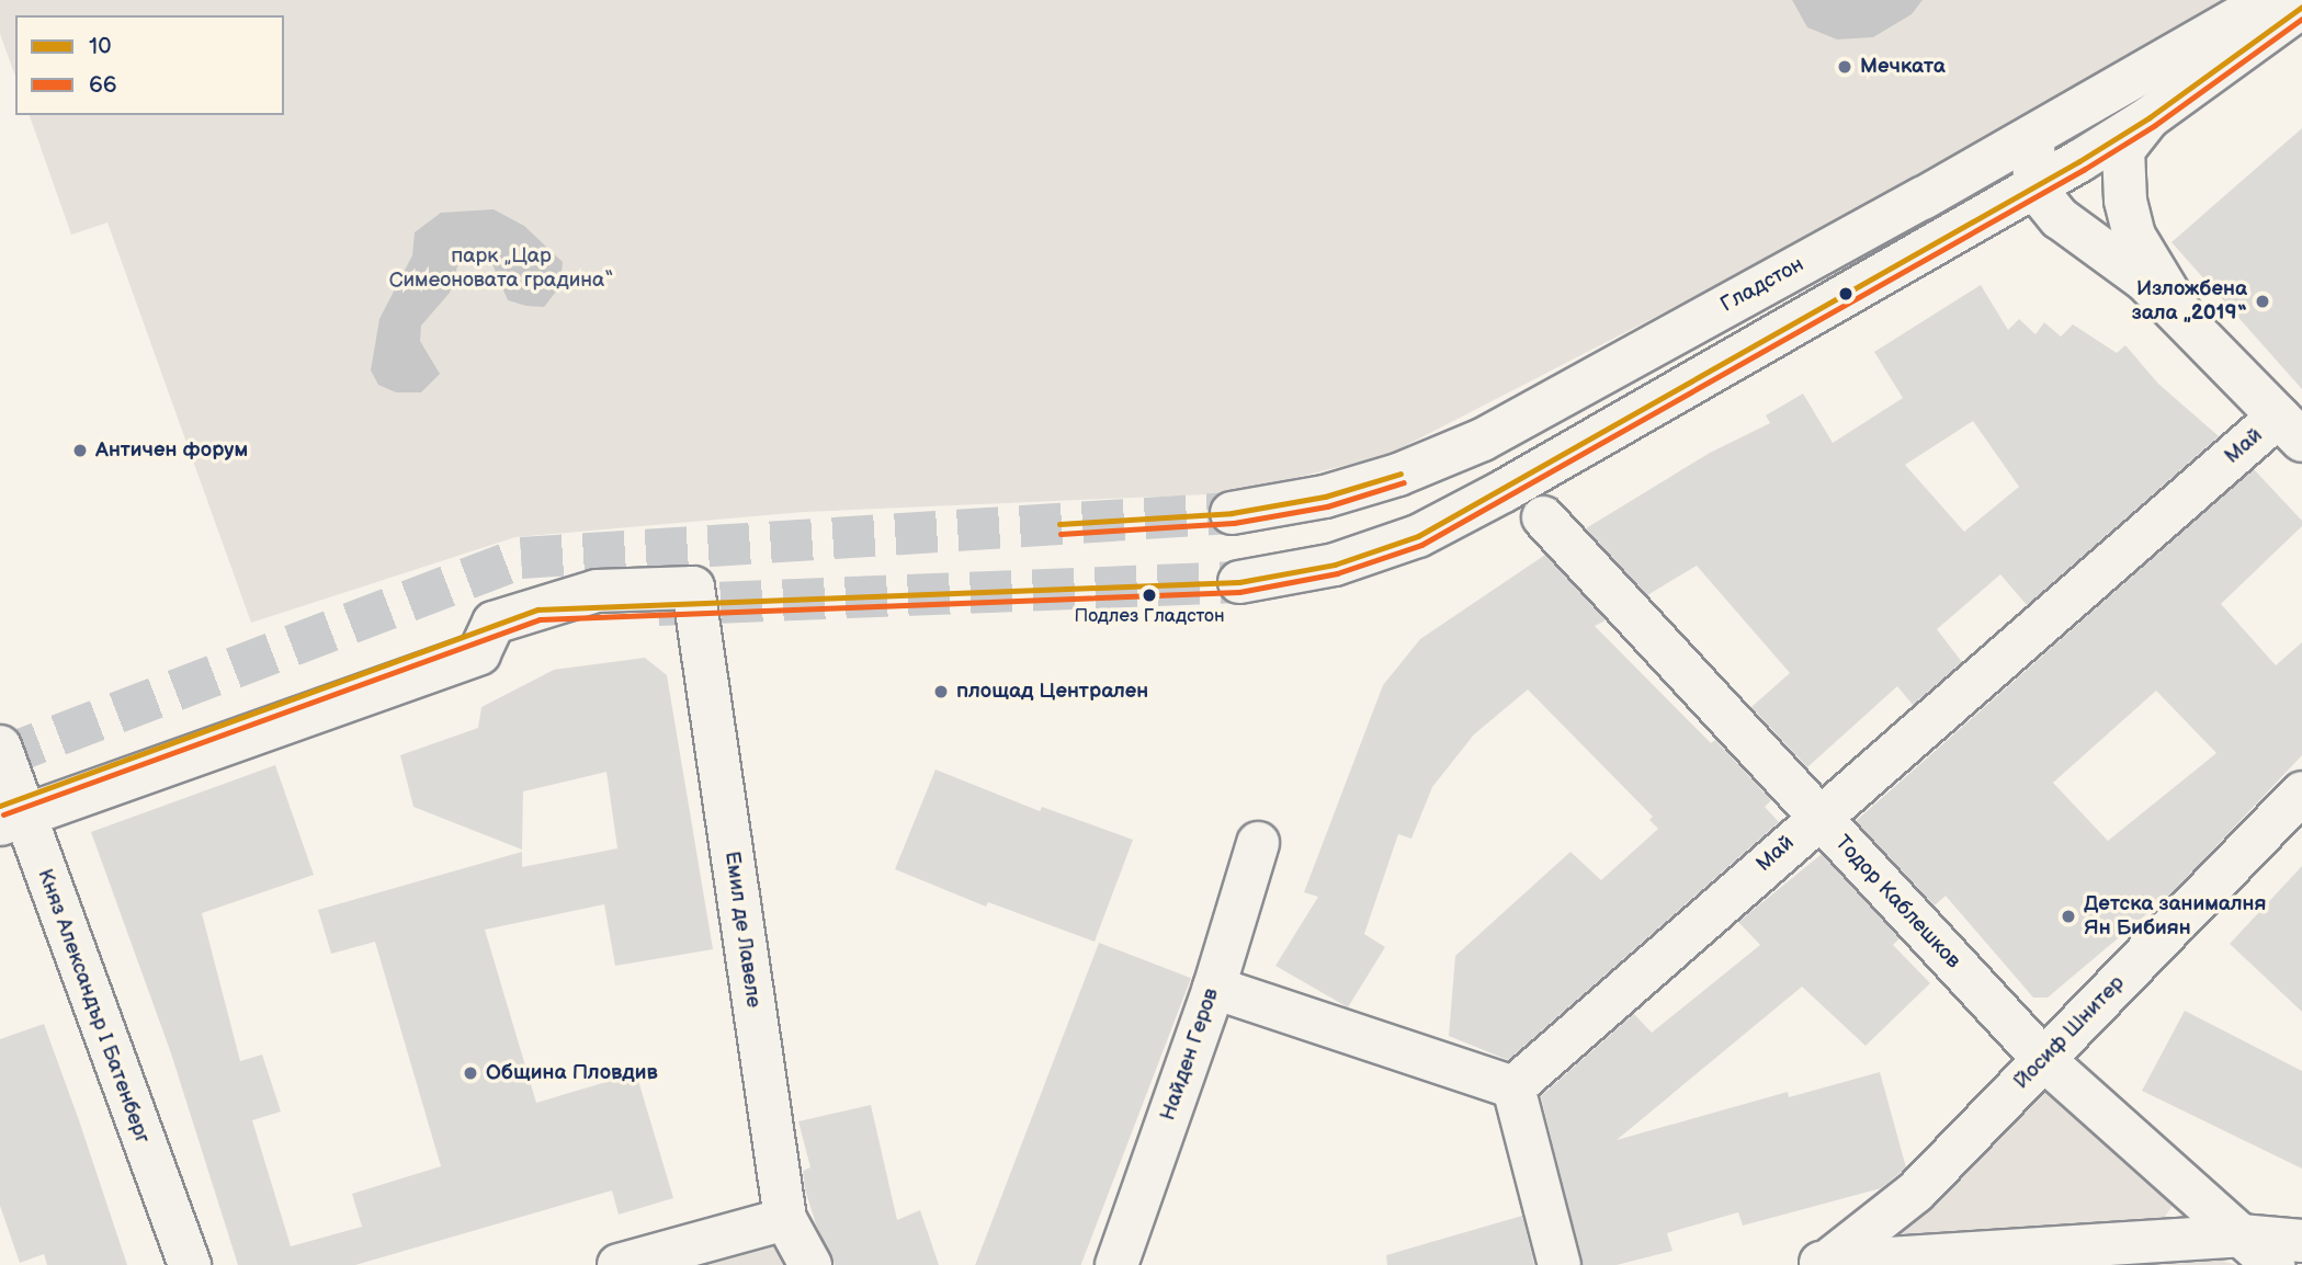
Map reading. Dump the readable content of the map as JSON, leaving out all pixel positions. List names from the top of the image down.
{
  "streets": {
    "street": [
      "Гладстон",
      "Май",
      "Тодор Каблешков",
      "Емил де Лавеле",
      "Княз Александър I Батенберг",
      "Йосиф Шнитер",
      "Найден Геров"
    ]
  },
  "crossings": [
    ["Май", "Тодор Каблешков"],
    ["Тодор Каблешков", "Йосиф Шнитер"],
    ["Емил де Лавеле", "Княз Александър I Батенберг"]
  ],
  "parks": ["парк „Цар Симеоновата градина“"],
  "places": [
    "Мечката",
    "Изложбена зала „2019“",
    "Античен форум",
    "Подлез Гладстон",
    "площад Централен",
    "Детска занималня Ян Бибиян",
    "Община Пловдив"
  ],
  "lines": ["transit line 10", "transit line 66"],
  "legend": ["10", "66"]
}
